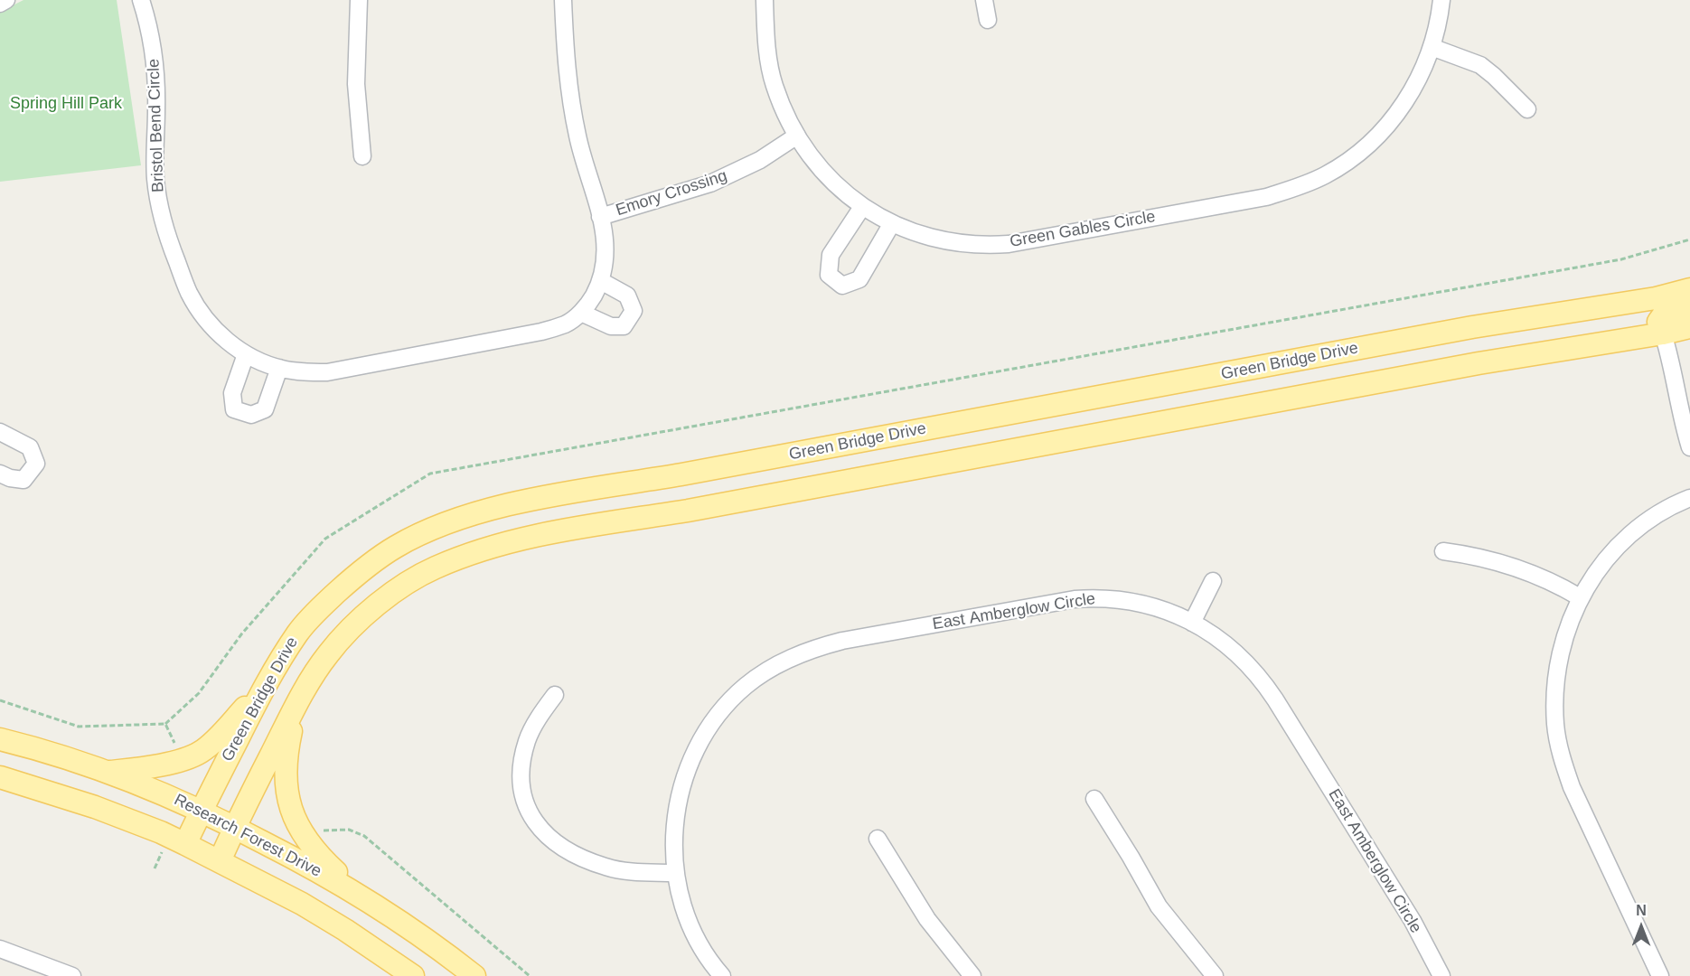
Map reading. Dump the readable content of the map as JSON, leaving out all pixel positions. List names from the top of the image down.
{
  "streets": {
    "main road": ["Green Bridge Drive", "Research Forest Drive"],
    "street": [
      "Bristol Bend Circle",
      "Emory Crossing",
      "Green Gables Circle",
      "East Amberglow Circle"
    ]
  },
  "crossings": [
    ["Bristol Bend Circle", "Emory Crossing"],
    ["Emory Crossing", "Green Gables Circle"],
    ["Green Bridge Drive", "Research Forest Drive"]
  ],
  "parks": ["Spring Hill Park"],
  "north": "top"
}
